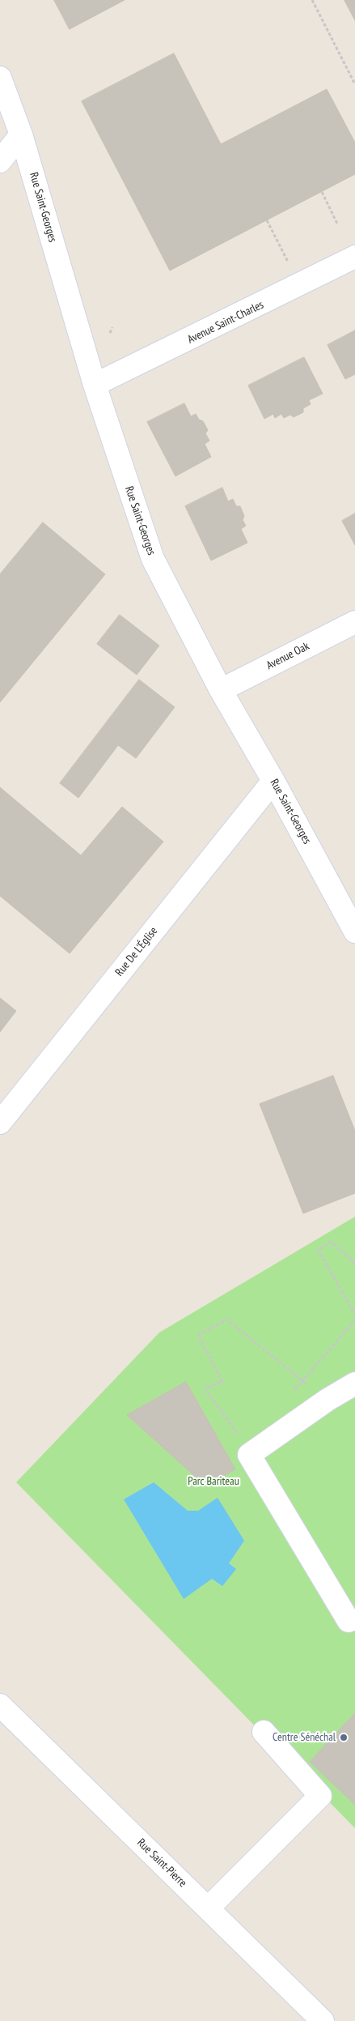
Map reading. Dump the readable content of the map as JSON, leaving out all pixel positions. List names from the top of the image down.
{
  "streets": {
    "street": [
      "Rue Saint-Georges",
      "Avenue Saint-Charles",
      "Avenue Oak",
      "Rue De L'Église",
      "Rue Saint-Pierre"
    ]
  },
  "crossings": [
    ["Rue Saint-Georges", "Avenue Saint-Charles"],
    ["Rue Saint-Georges", "Avenue Oak"],
    ["Rue Saint-Georges", "Rue De L'Église"]
  ],
  "parks": ["Parc Bariteau"],
  "places": ["Centre Sénéchal"]
}
